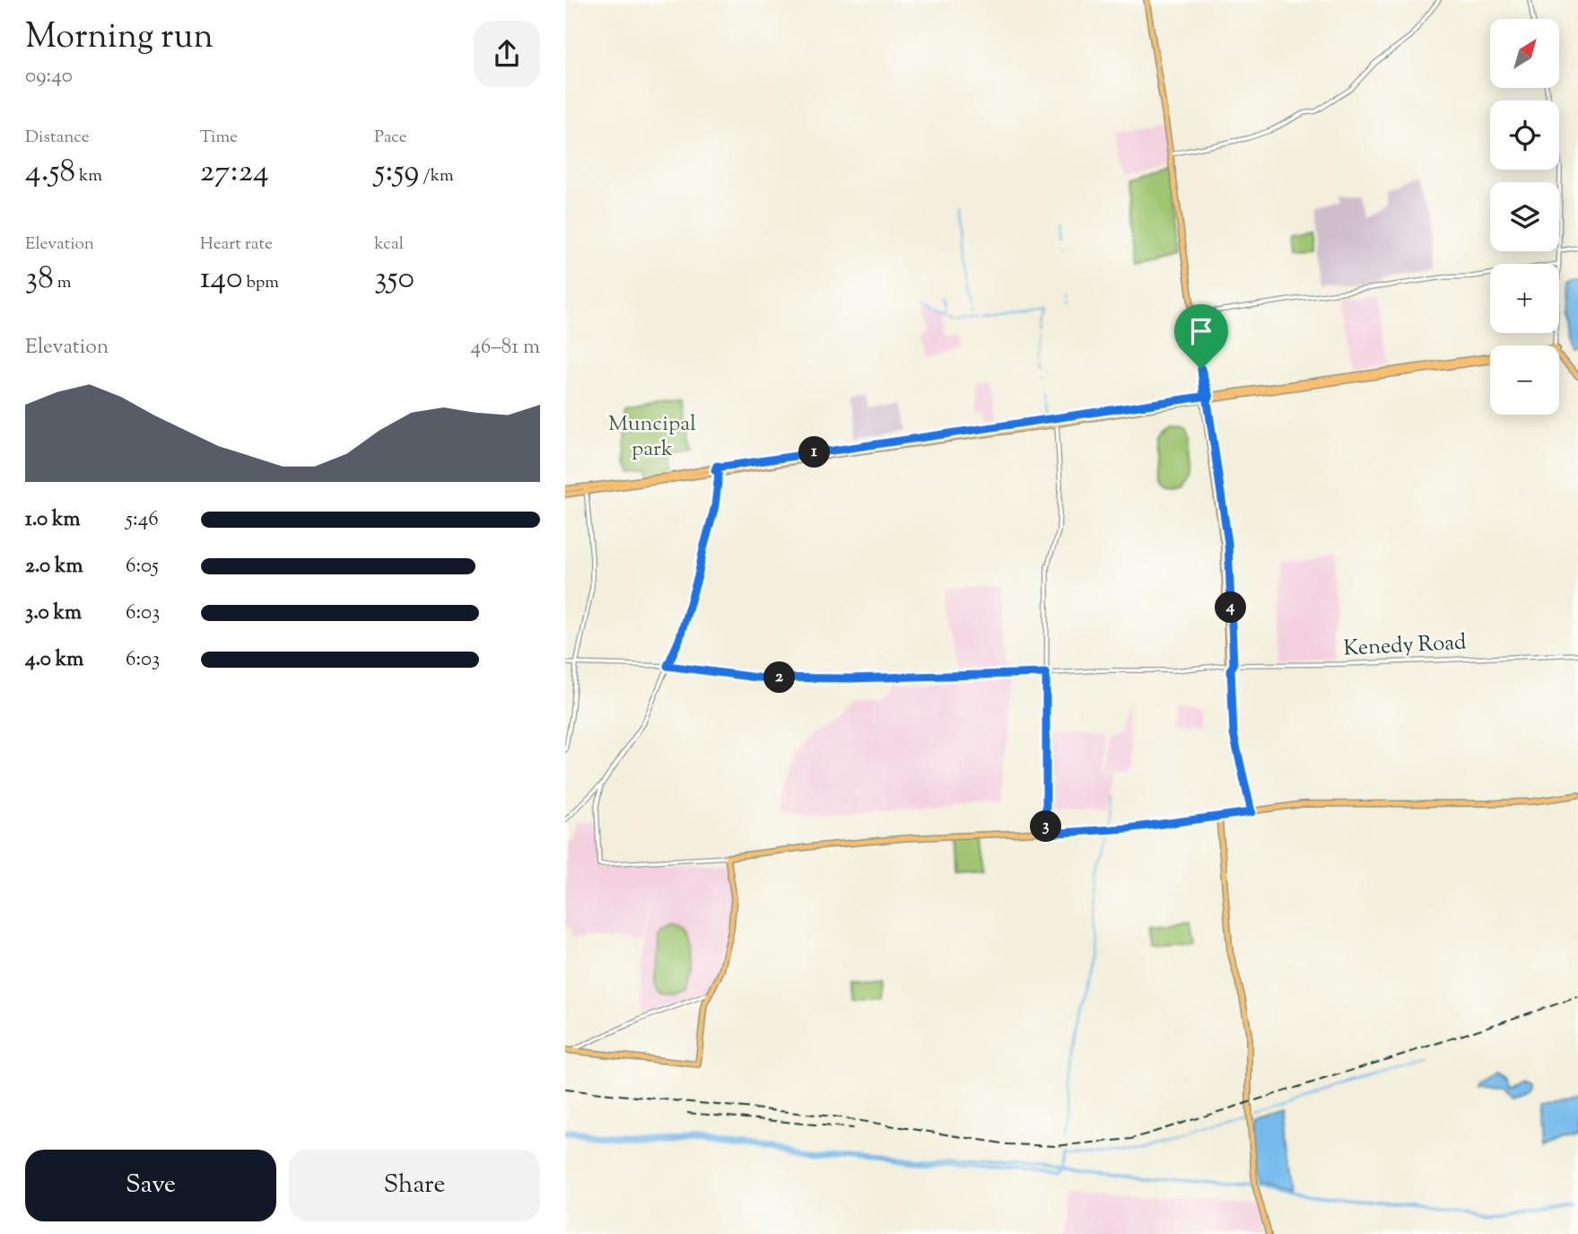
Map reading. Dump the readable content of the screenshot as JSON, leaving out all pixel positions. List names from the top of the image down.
{
  "streets": {
    "street": ["Kenedy Road"]
  },
  "parks": ["Muncipal park"],
  "north": "top right",
  "page": {
    "heading": ["Morning run", "09:40"],
    "map_buttons": ["+", "−"],
    "stats": [
      ["Distance", "4.58 km"],
      ["Time", "27:24"],
      ["Pace", "5:59 /km"],
      ["Elevation", "38 m"],
      ["Heart rate", "140 bpm"],
      ["kcal", "350"]
    ],
    "chart": ["Elevation", "46–81 m"],
    "pins": [
      "1",
      "4",
      "2",
      "3"
    ],
    "list": [
      {
        "name": "1.0 km",
        "note": "5:46"
      },
      {
        "name": "2.0 km",
        "note": "6:05"
      },
      {
        "name": "3.0 km",
        "note": "6:03"
      },
      {
        "name": "4.0 km",
        "note": "6:03"
      }
    ],
    "buttons": ["Save", "Share"]
  }
}
